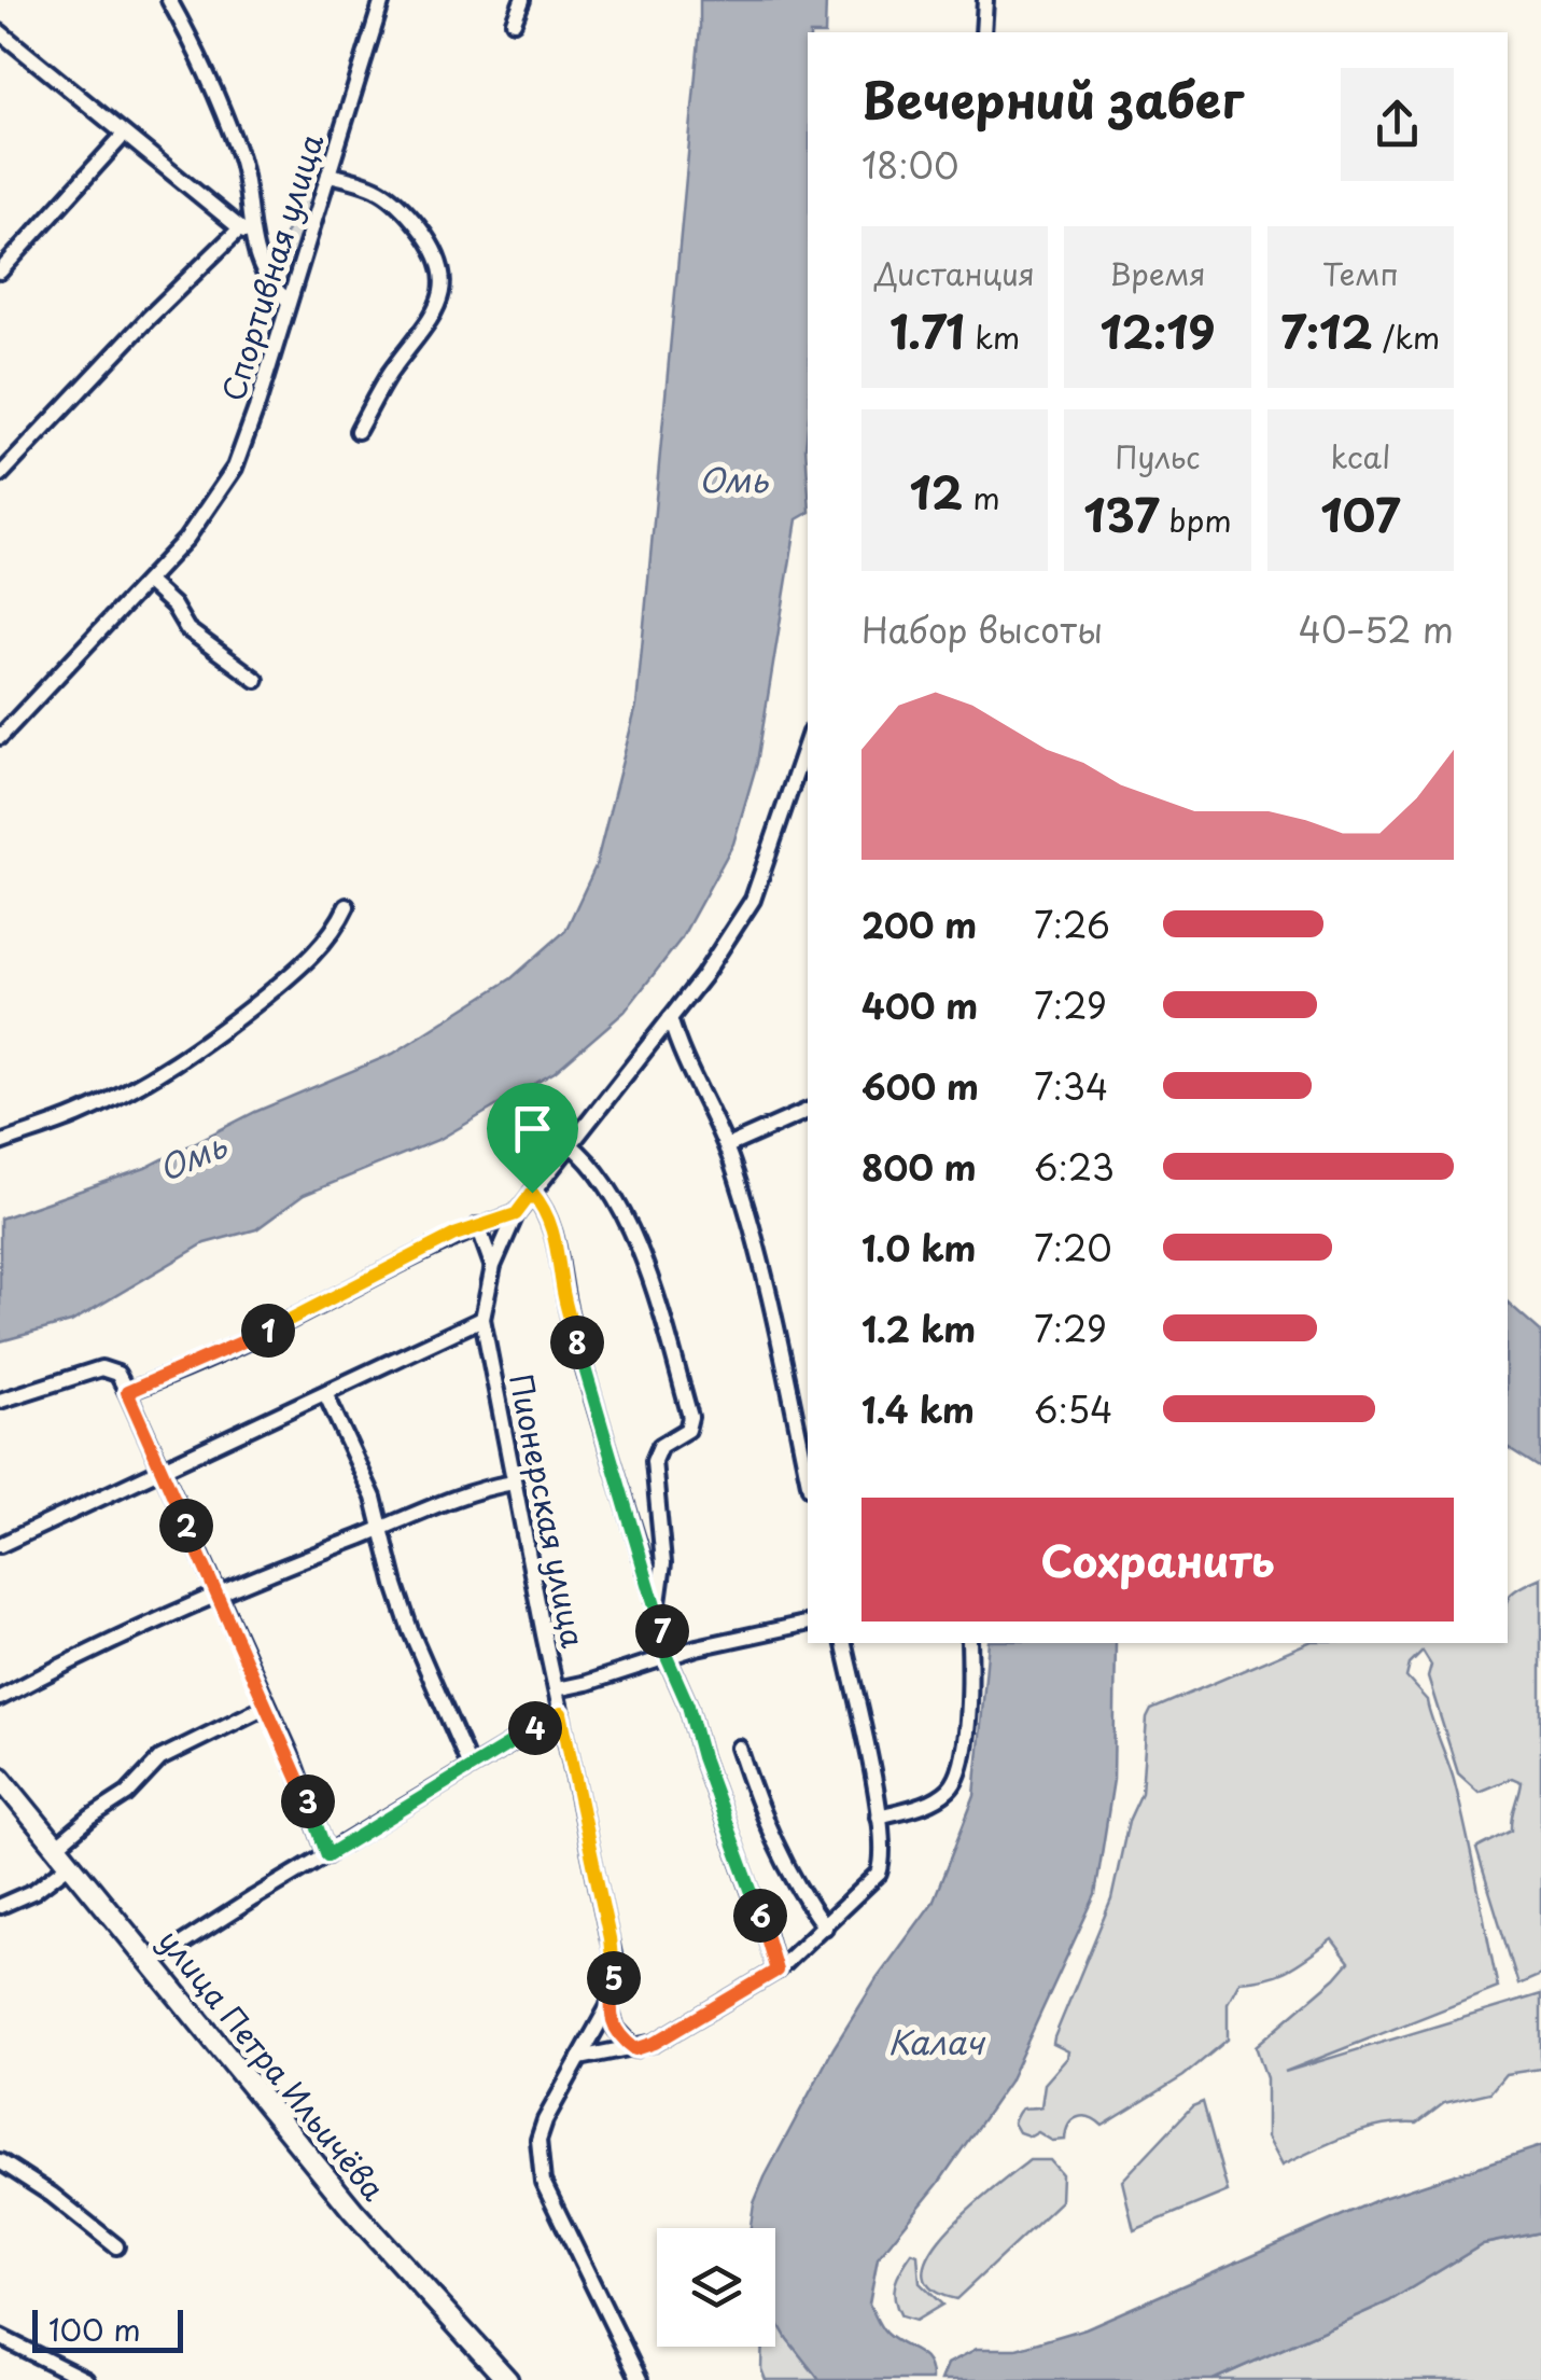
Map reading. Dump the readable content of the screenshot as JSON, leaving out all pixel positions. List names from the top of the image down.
{
  "streets": {
    "main road": ["улица Петра Ильичёва"],
    "street": ["Спортивная улица", "Пионерская улица"]
  },
  "water": ["Омь", "Калач"],
  "scale_bar": "100 m",
  "page": {
    "heading": ["Вечерний забег", "18:00"],
    "stats": [
      ["Дистанция", "1.71 km"],
      ["Время", "12:19"],
      ["Темп", "7:12 /km"],
      ["12 m"],
      ["Пульс", "137 bpm"],
      ["kcal", "107"]
    ],
    "chart": ["Набор высоты", "40–52 m"],
    "list": [
      {
        "name": "200 m",
        "note": "7:26"
      },
      {
        "name": "400 m",
        "note": "7:29"
      },
      {
        "name": "600 m",
        "note": "7:34"
      },
      {
        "name": "800 m",
        "note": "6:23"
      },
      {
        "name": "1.0 km",
        "note": "7:20"
      },
      {
        "name": "1.2 km",
        "note": "7:29"
      },
      {
        "name": "1.4 km",
        "note": "6:54"
      }
    ],
    "pins": [
      "1",
      "8",
      "2",
      "7",
      "4",
      "3",
      "6",
      "5"
    ],
    "buttons": "Сохранить",
    "scale": "100 m"
  }
}
